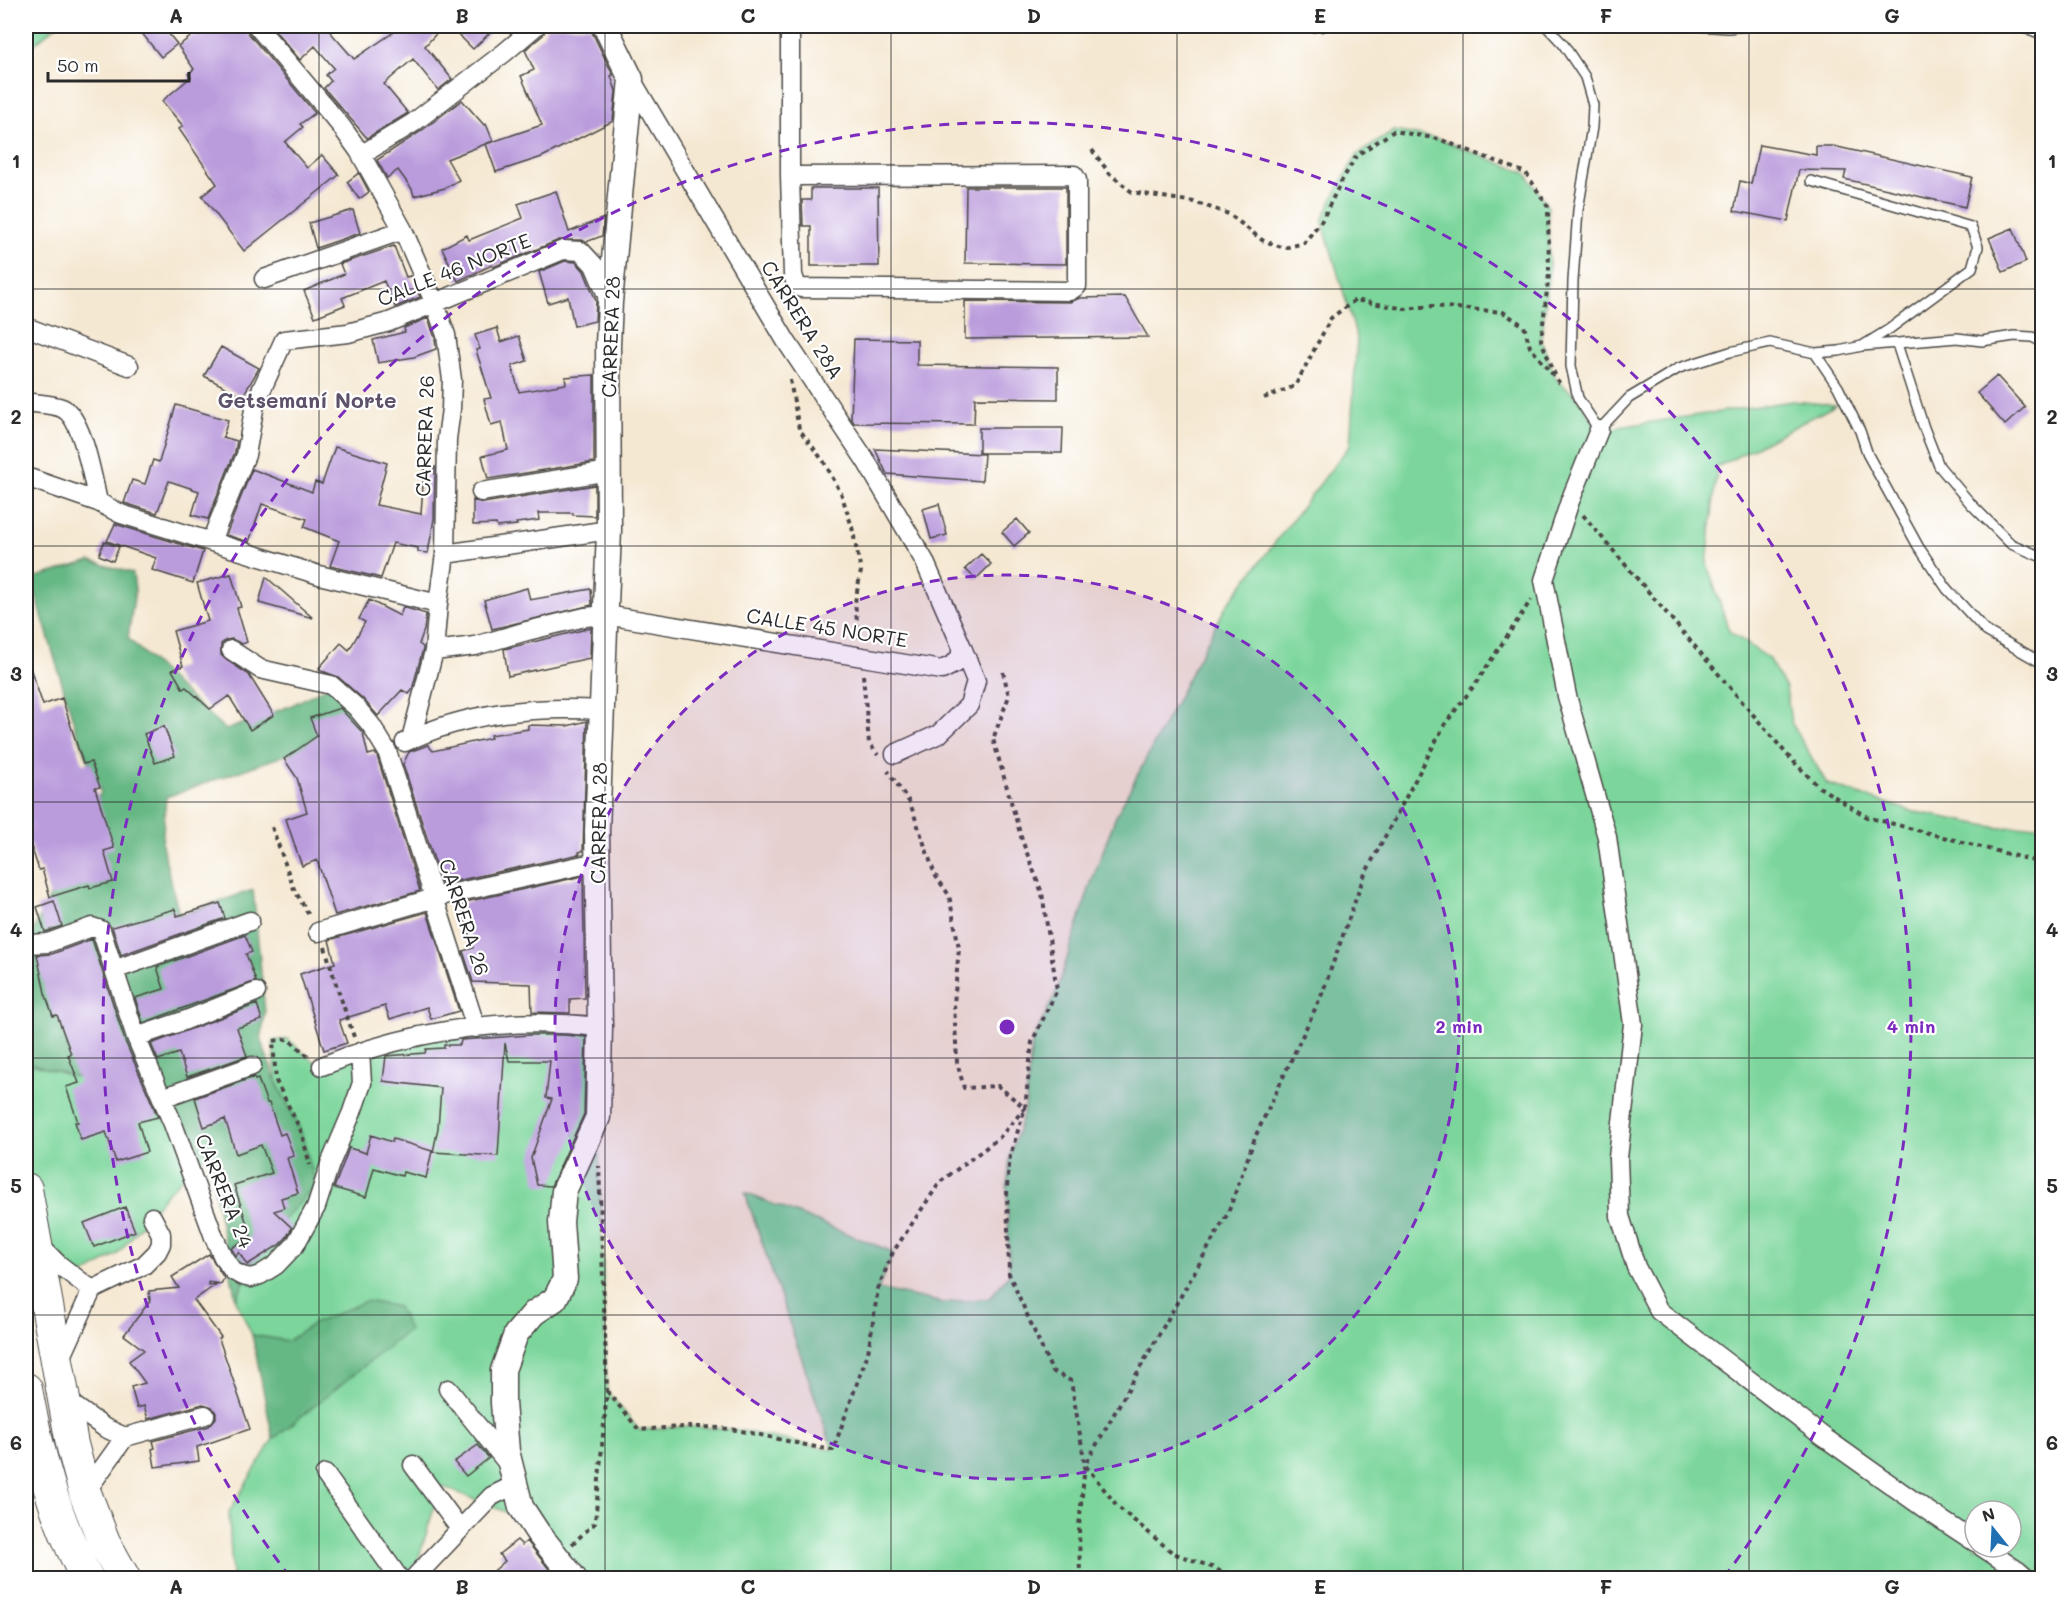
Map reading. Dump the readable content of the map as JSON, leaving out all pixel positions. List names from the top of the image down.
{
  "streets": {
    "street": [
      "CALLE 46 NORTE",
      "CARRERA 28A",
      "CARRERA 28",
      "CARRERA 26",
      "CALLE 45 NORTE",
      "CARRERA 24"
    ]
  },
  "crossings": [
    ["CALLE 46 NORTE", "CARRERA 28"],
    ["CALLE 46 NORTE", "CARRERA 26"],
    ["CARRERA 28A", "CARRERA 28"],
    ["CARRERA 28A", "CALLE 45 NORTE"],
    ["CARRERA 28", "CALLE 45 NORTE"]
  ],
  "districts": ["Getsemaní Norte"],
  "scale_bar": "50 m",
  "north": "top",
  "grid": {
    "columns": [
      "A",
      "B",
      "C",
      "D",
      "E",
      "F",
      "G"
    ],
    "rows": [
      "1",
      "2",
      "3",
      "4",
      "5",
      "6"
    ]
  },
  "rings": ["2 min", "4 min"]
}
